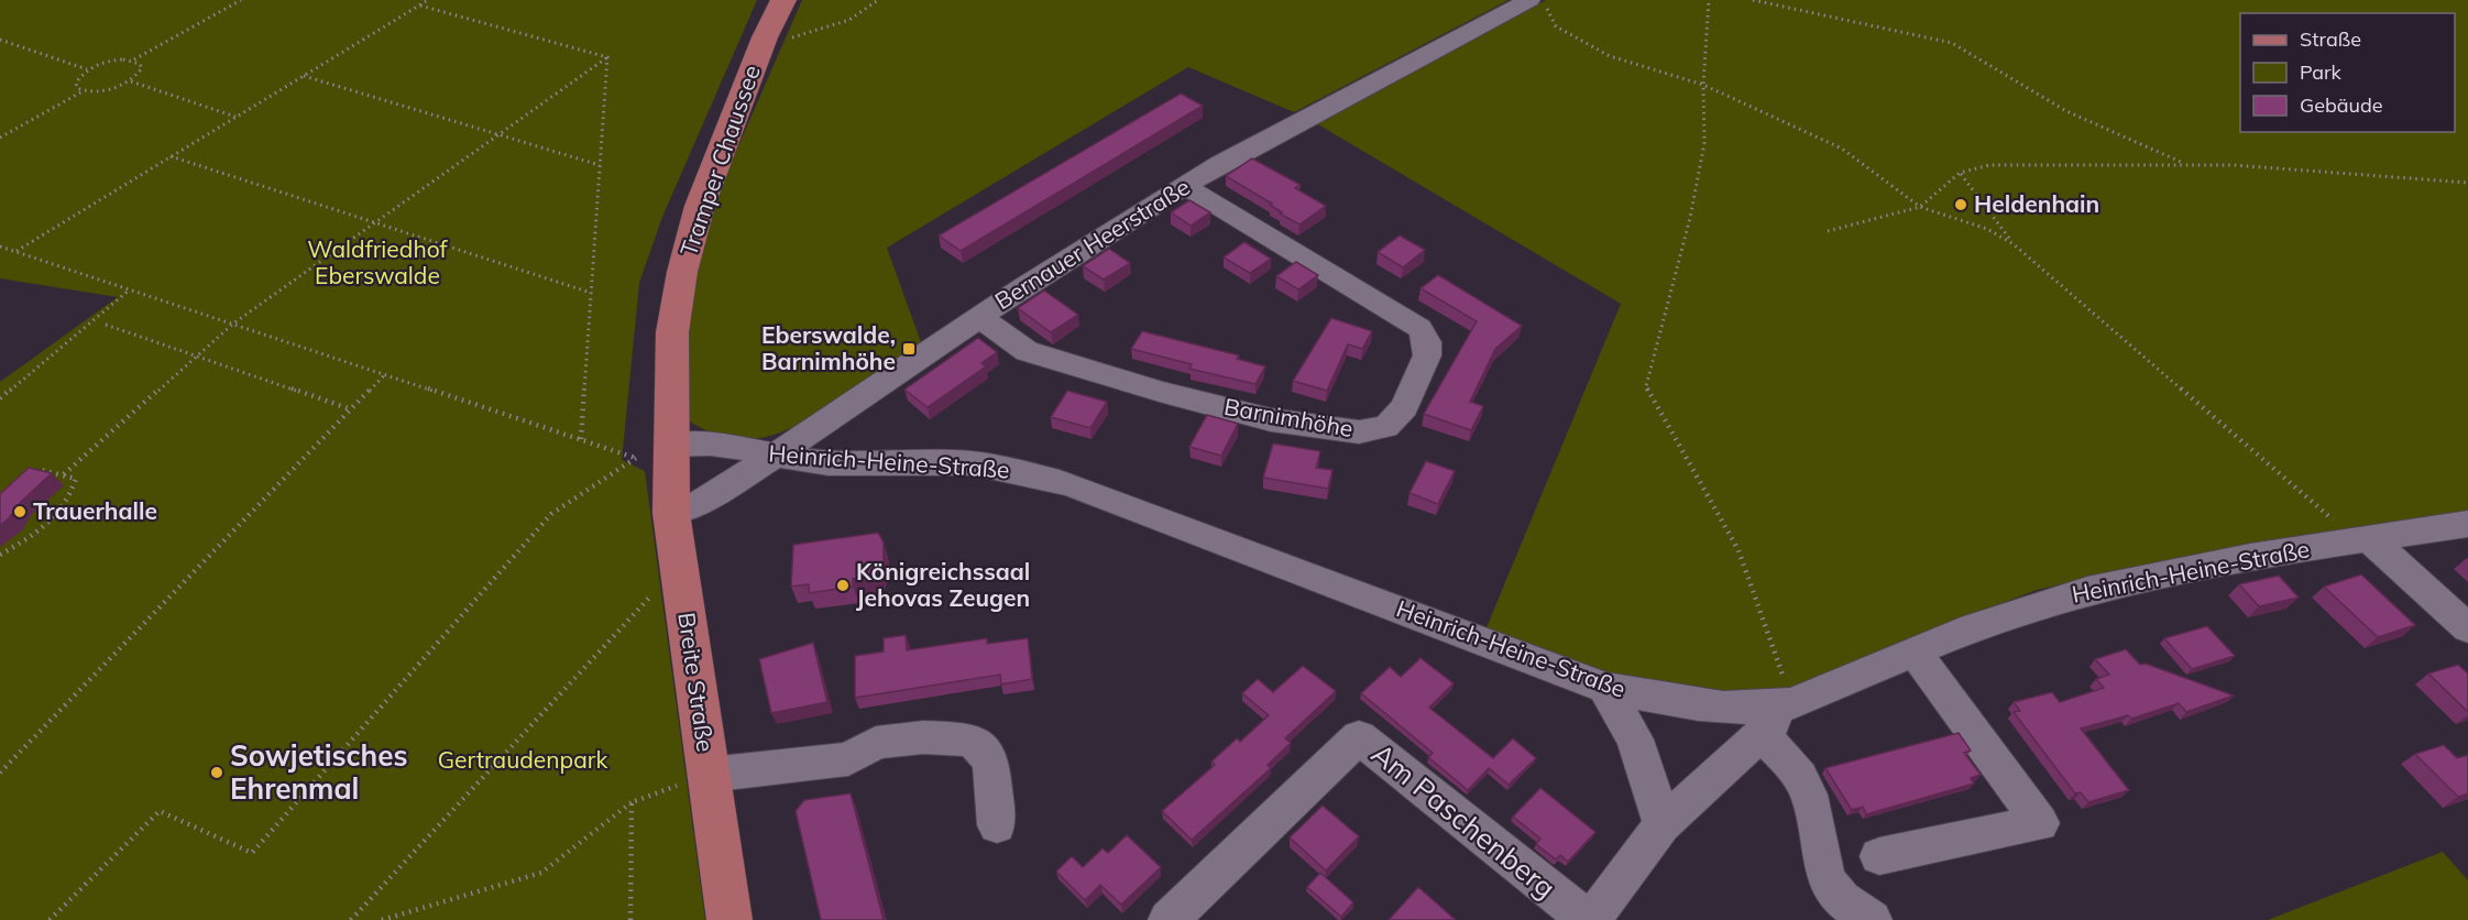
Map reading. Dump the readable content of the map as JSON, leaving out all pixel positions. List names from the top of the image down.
{
  "streets": {
    "main road": ["Tramper Chaussee", "Breite Straße"],
    "street": [
      "Bernauer Heerstraße",
      "Barnimhöhe",
      "Heinrich-Heine-Straße",
      "Am Paschenberg"
    ]
  },
  "crossings": [
    ["Tramper Chaussee", "Heinrich-Heine-Straße"],
    ["Tramper Chaussee", "Breite Straße"],
    ["Bernauer Heerstraße", "Barnimhöhe"],
    ["Bernauer Heerstraße", "Heinrich-Heine-Straße"],
    ["Bernauer Heerstraße", "Breite Straße"],
    ["Heinrich-Heine-Straße", "Breite Straße"],
    ["Heinrich-Heine-Straße", "Am Paschenberg"]
  ],
  "parks": ["Waldfriedhof Eberswalde", "Gertraudenpark"],
  "places": {
    "other": [
      "Heldenhain",
      "Trauerhalle",
      "Königreichssaal Jehovas Zeugen",
      "Sowjetisches Ehrenmal"
    ],
    "transit": ["Eberswalde, Barnimhöhe"]
  },
  "legend": ["Straße", "Park", "Gebäude"]
}
